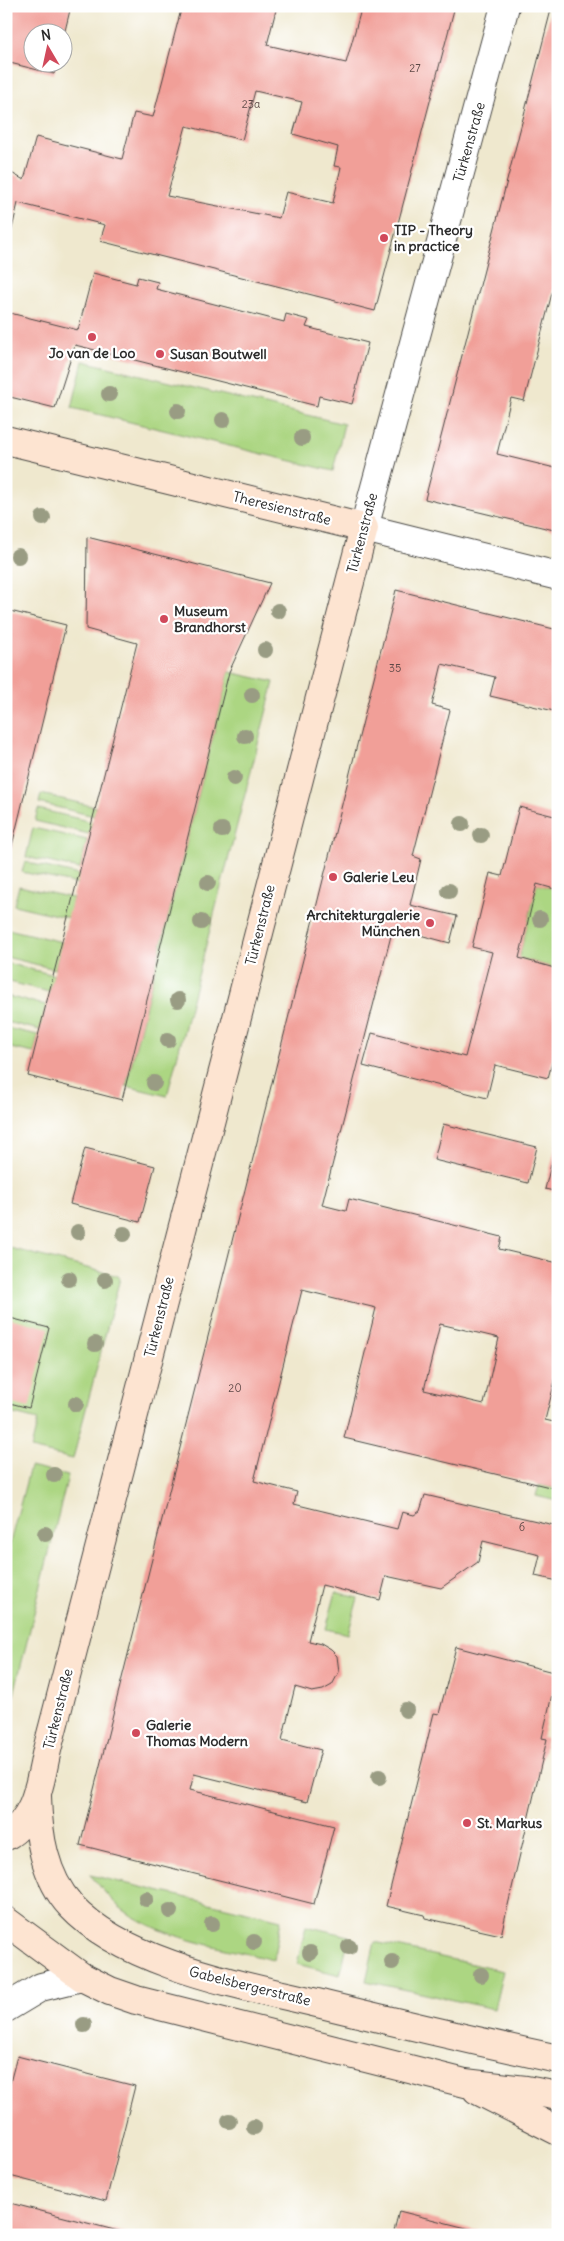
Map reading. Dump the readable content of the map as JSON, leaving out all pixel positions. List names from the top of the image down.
{
  "streets": {
    "main road": ["Türkenstraße", "Theresienstraße", "Gabelsbergerstraße"]
  },
  "crossings": [
    ["Türkenstraße", "Theresienstraße"],
    ["Türkenstraße", "Gabelsbergerstraße"]
  ],
  "places": [
    "TIP - Theory in practice",
    "Jo van de Loo",
    "Susan Boutwell",
    "Museum Brandhorst",
    "Galerie Leu",
    "Architekturgalerie München",
    "Galerie Thomas Modern",
    "St. Markus"
  ],
  "house_numbers": [
    "27",
    "23a",
    "35",
    "20",
    "6"
  ],
  "north": "top"
}
